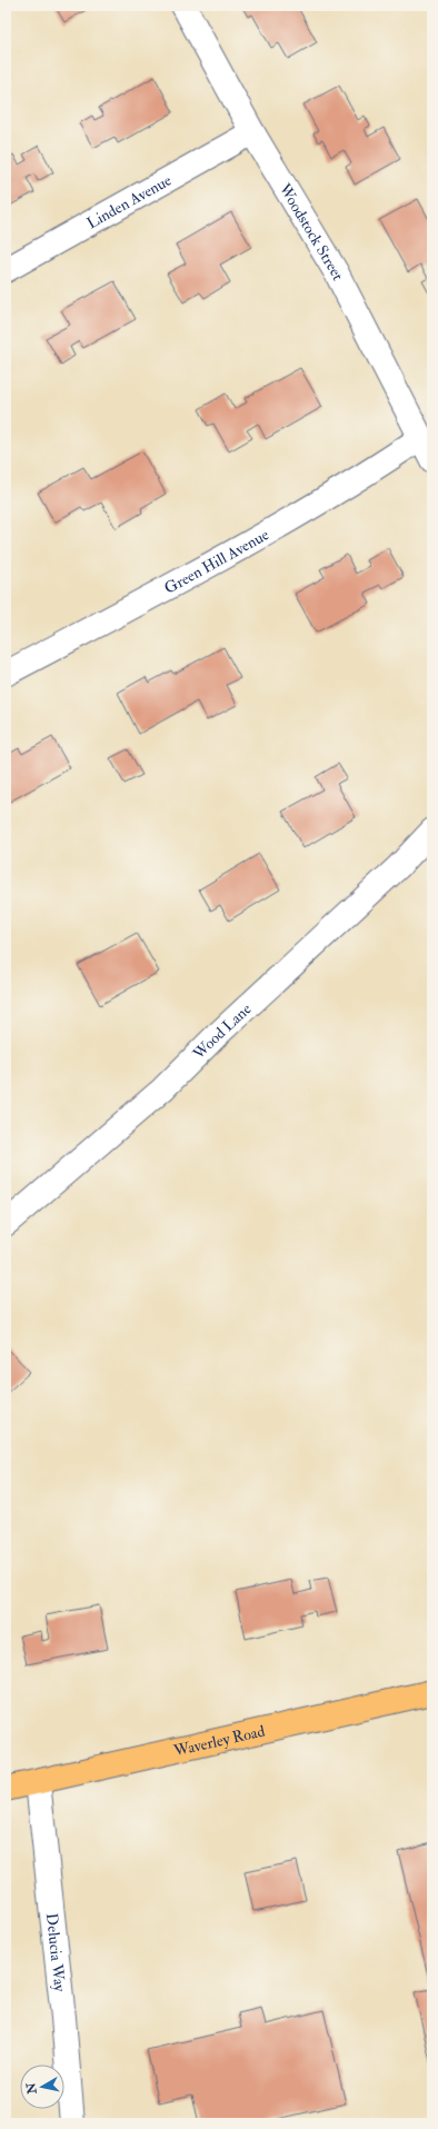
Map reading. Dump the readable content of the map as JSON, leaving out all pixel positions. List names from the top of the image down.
{
  "streets": {
    "main road": ["Waverley Road"],
    "street": [
      "Linden Avenue",
      "Woodstock Street",
      "Green Hill Avenue",
      "Wood Lane",
      "Delucia Way"
    ]
  },
  "crossings": [
    ["Linden Avenue", "Woodstock Street"],
    ["Woodstock Street", "Green Hill Avenue"],
    ["Waverley Road", "Delucia Way"]
  ],
  "north": "left"
}
